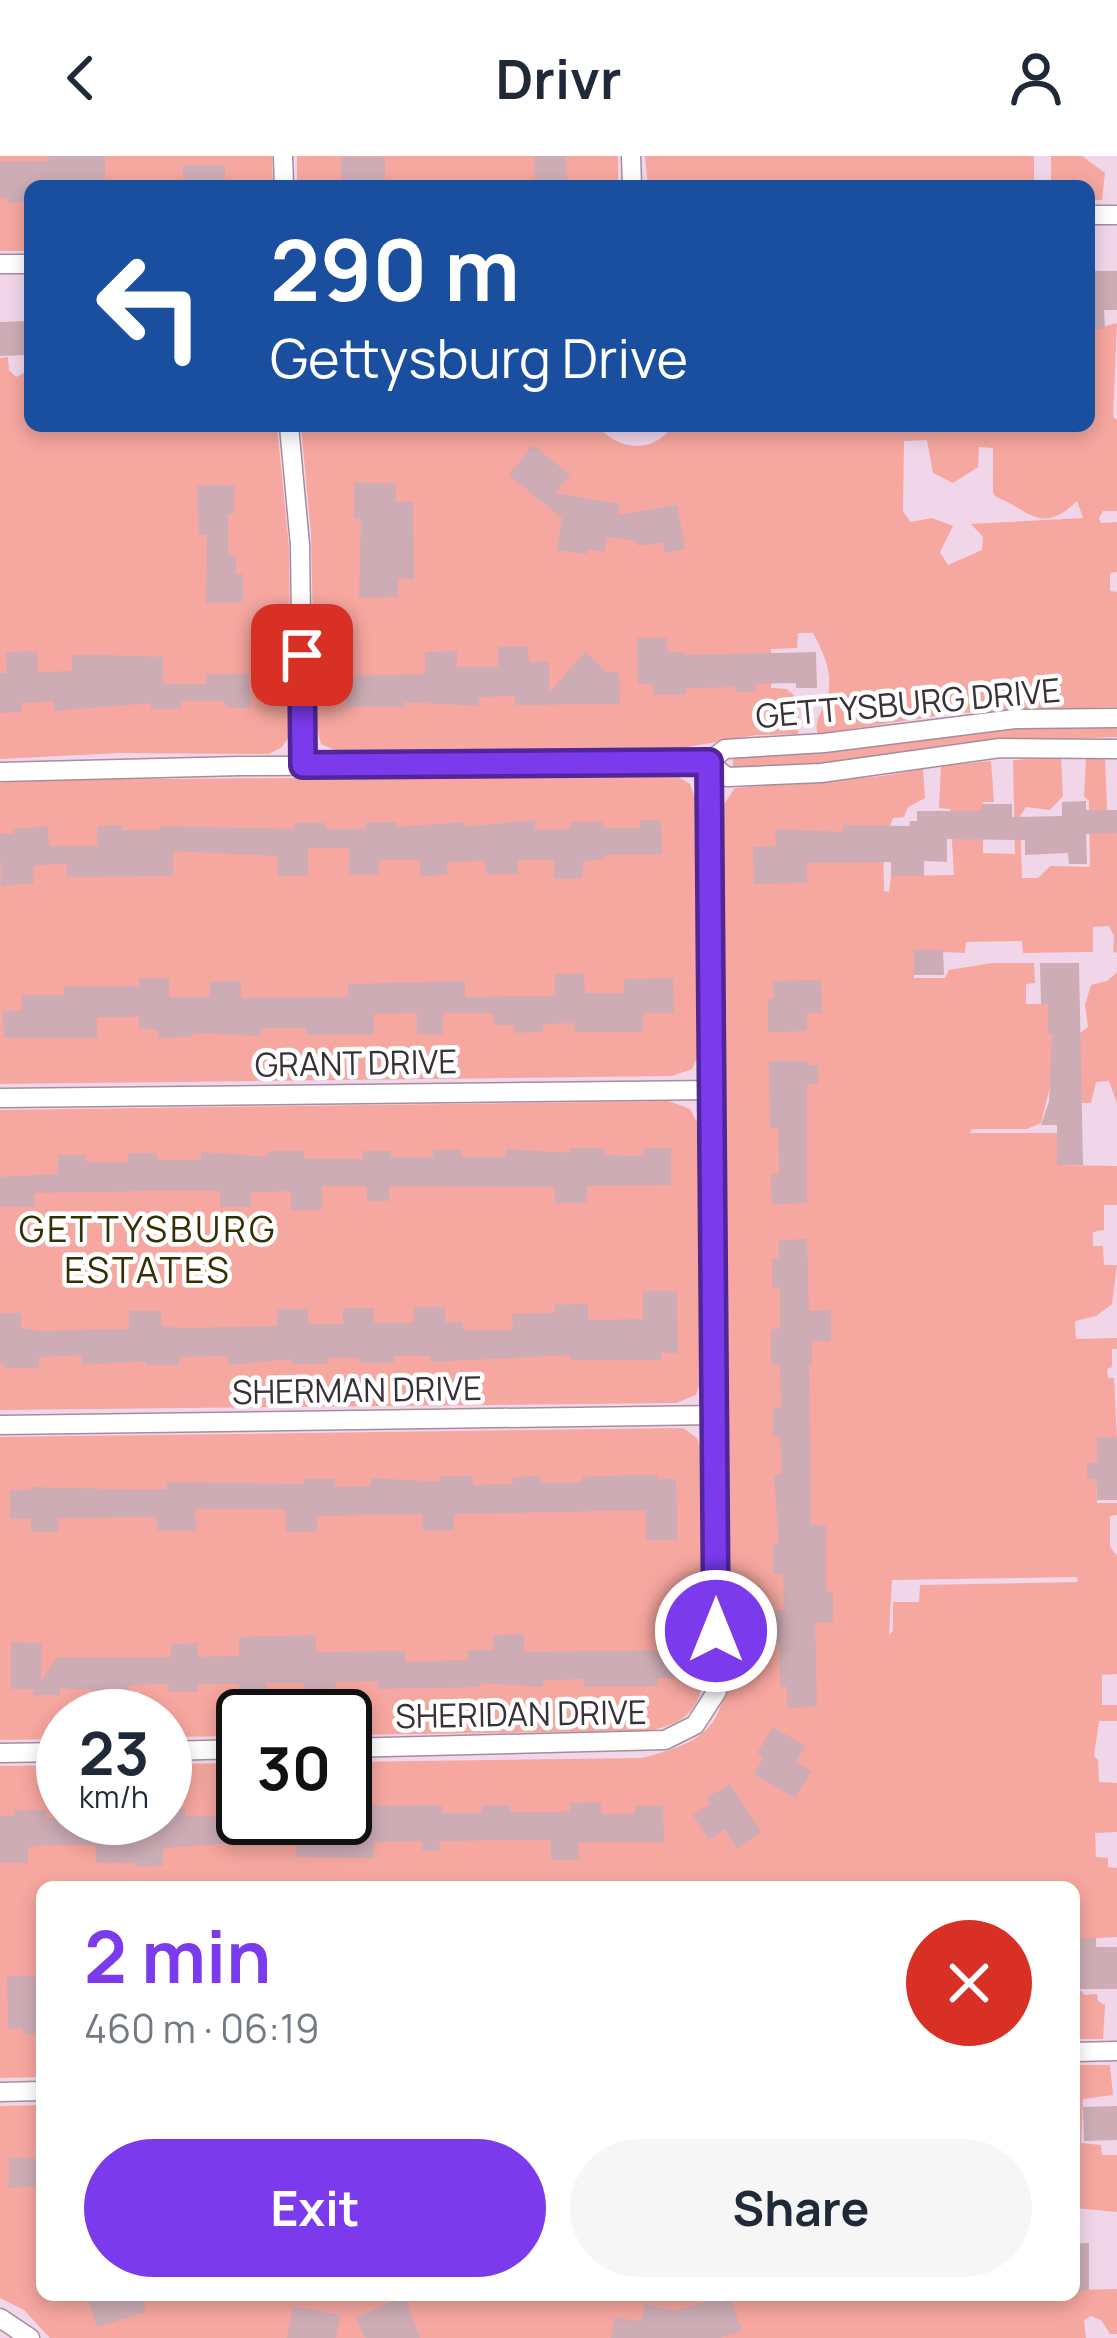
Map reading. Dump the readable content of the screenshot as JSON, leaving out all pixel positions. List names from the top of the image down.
{
  "streets": {
    "street": [
      "GETTYSBURG DRIVE",
      "GRANT DRIVE",
      "SHERMAN DRIVE",
      "SHERIDAN DRIVE"
    ]
  },
  "crossings": [
    ["SHERMAN DRIVE", "SHERIDAN DRIVE"]
  ],
  "districts": ["GETTYSBURG ESTATES"],
  "page": {
    "header": "Drivr",
    "turn": ["290 m", "Gettysburg Drive"],
    "speed": "23 km/h",
    "limit": "30",
    "heading": ["2 min", "460 m · 06:19"],
    "buttons": ["Exit", "Share"]
  }
}
